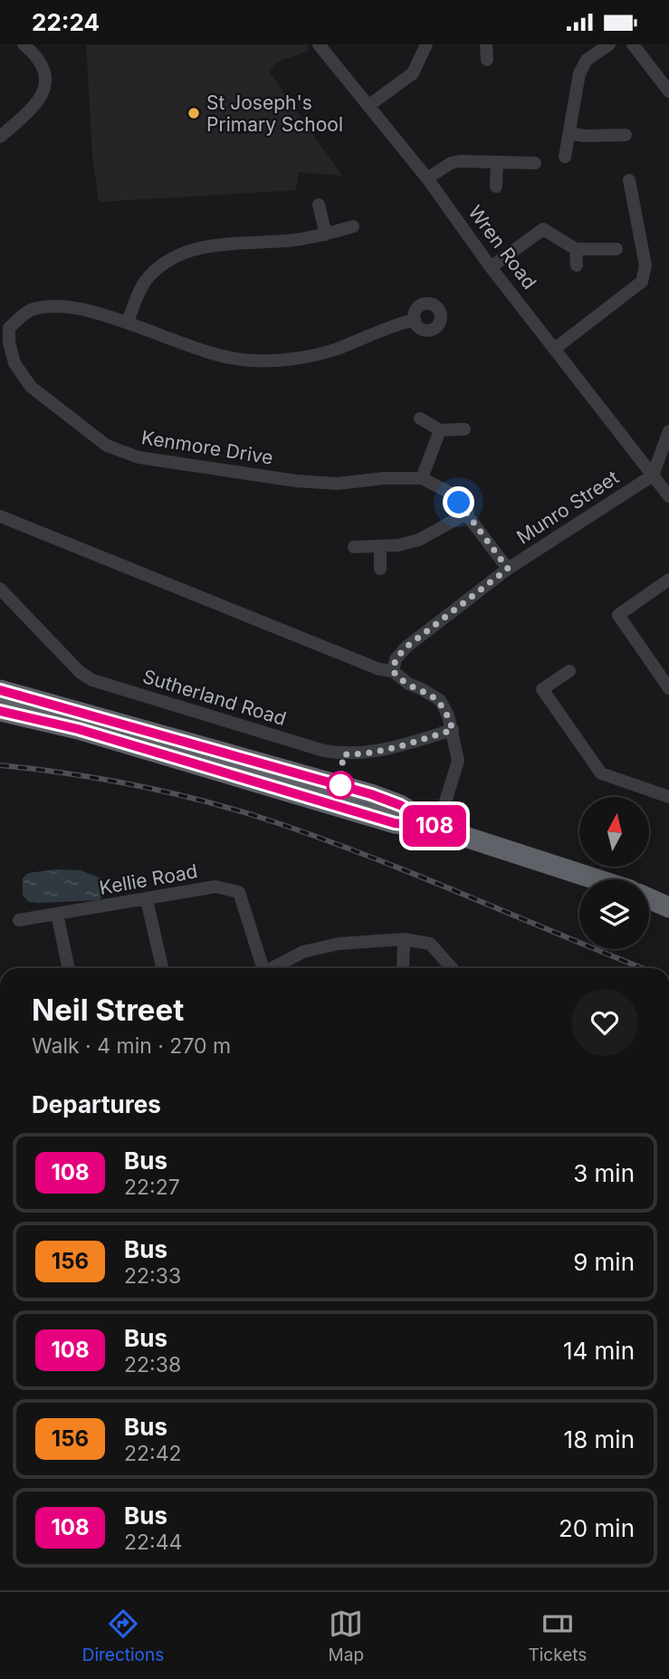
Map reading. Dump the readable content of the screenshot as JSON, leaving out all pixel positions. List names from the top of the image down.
{
  "streets": {
    "street": [
      "Wren Road",
      "Kenmore Drive",
      "Munro Street",
      "Sutherland Road",
      "Kellie Road"
    ]
  },
  "crossings": [
    ["Wren Road", "Munro Street"],
    ["Kenmore Drive", "Munro Street"]
  ],
  "places": ["St Joseph's Primary School"],
  "lines": ["bus line 108"],
  "north": "top",
  "page": {
    "status": "22:24",
    "on_map": "108",
    "heading": [
      ["Neil Street", "Walk · 4 min · 270 m"],
      "Departures"
    ],
    "list": [
      {
        "mark": "108",
        "name": "Bus",
        "note": "22:27",
        "value": "3 min"
      },
      {
        "mark": "156",
        "name": "Bus",
        "note": "22:33",
        "value": "9 min"
      },
      {
        "mark": "108",
        "name": "Bus",
        "note": "22:38",
        "value": "14 min"
      },
      {
        "mark": "156",
        "name": "Bus",
        "note": "22:42",
        "value": "18 min"
      },
      {
        "mark": "108",
        "name": "Bus",
        "note": "22:44",
        "value": "20 min"
      }
    ],
    "tabs": ["Directions", "Map", "Tickets"]
  }
}
